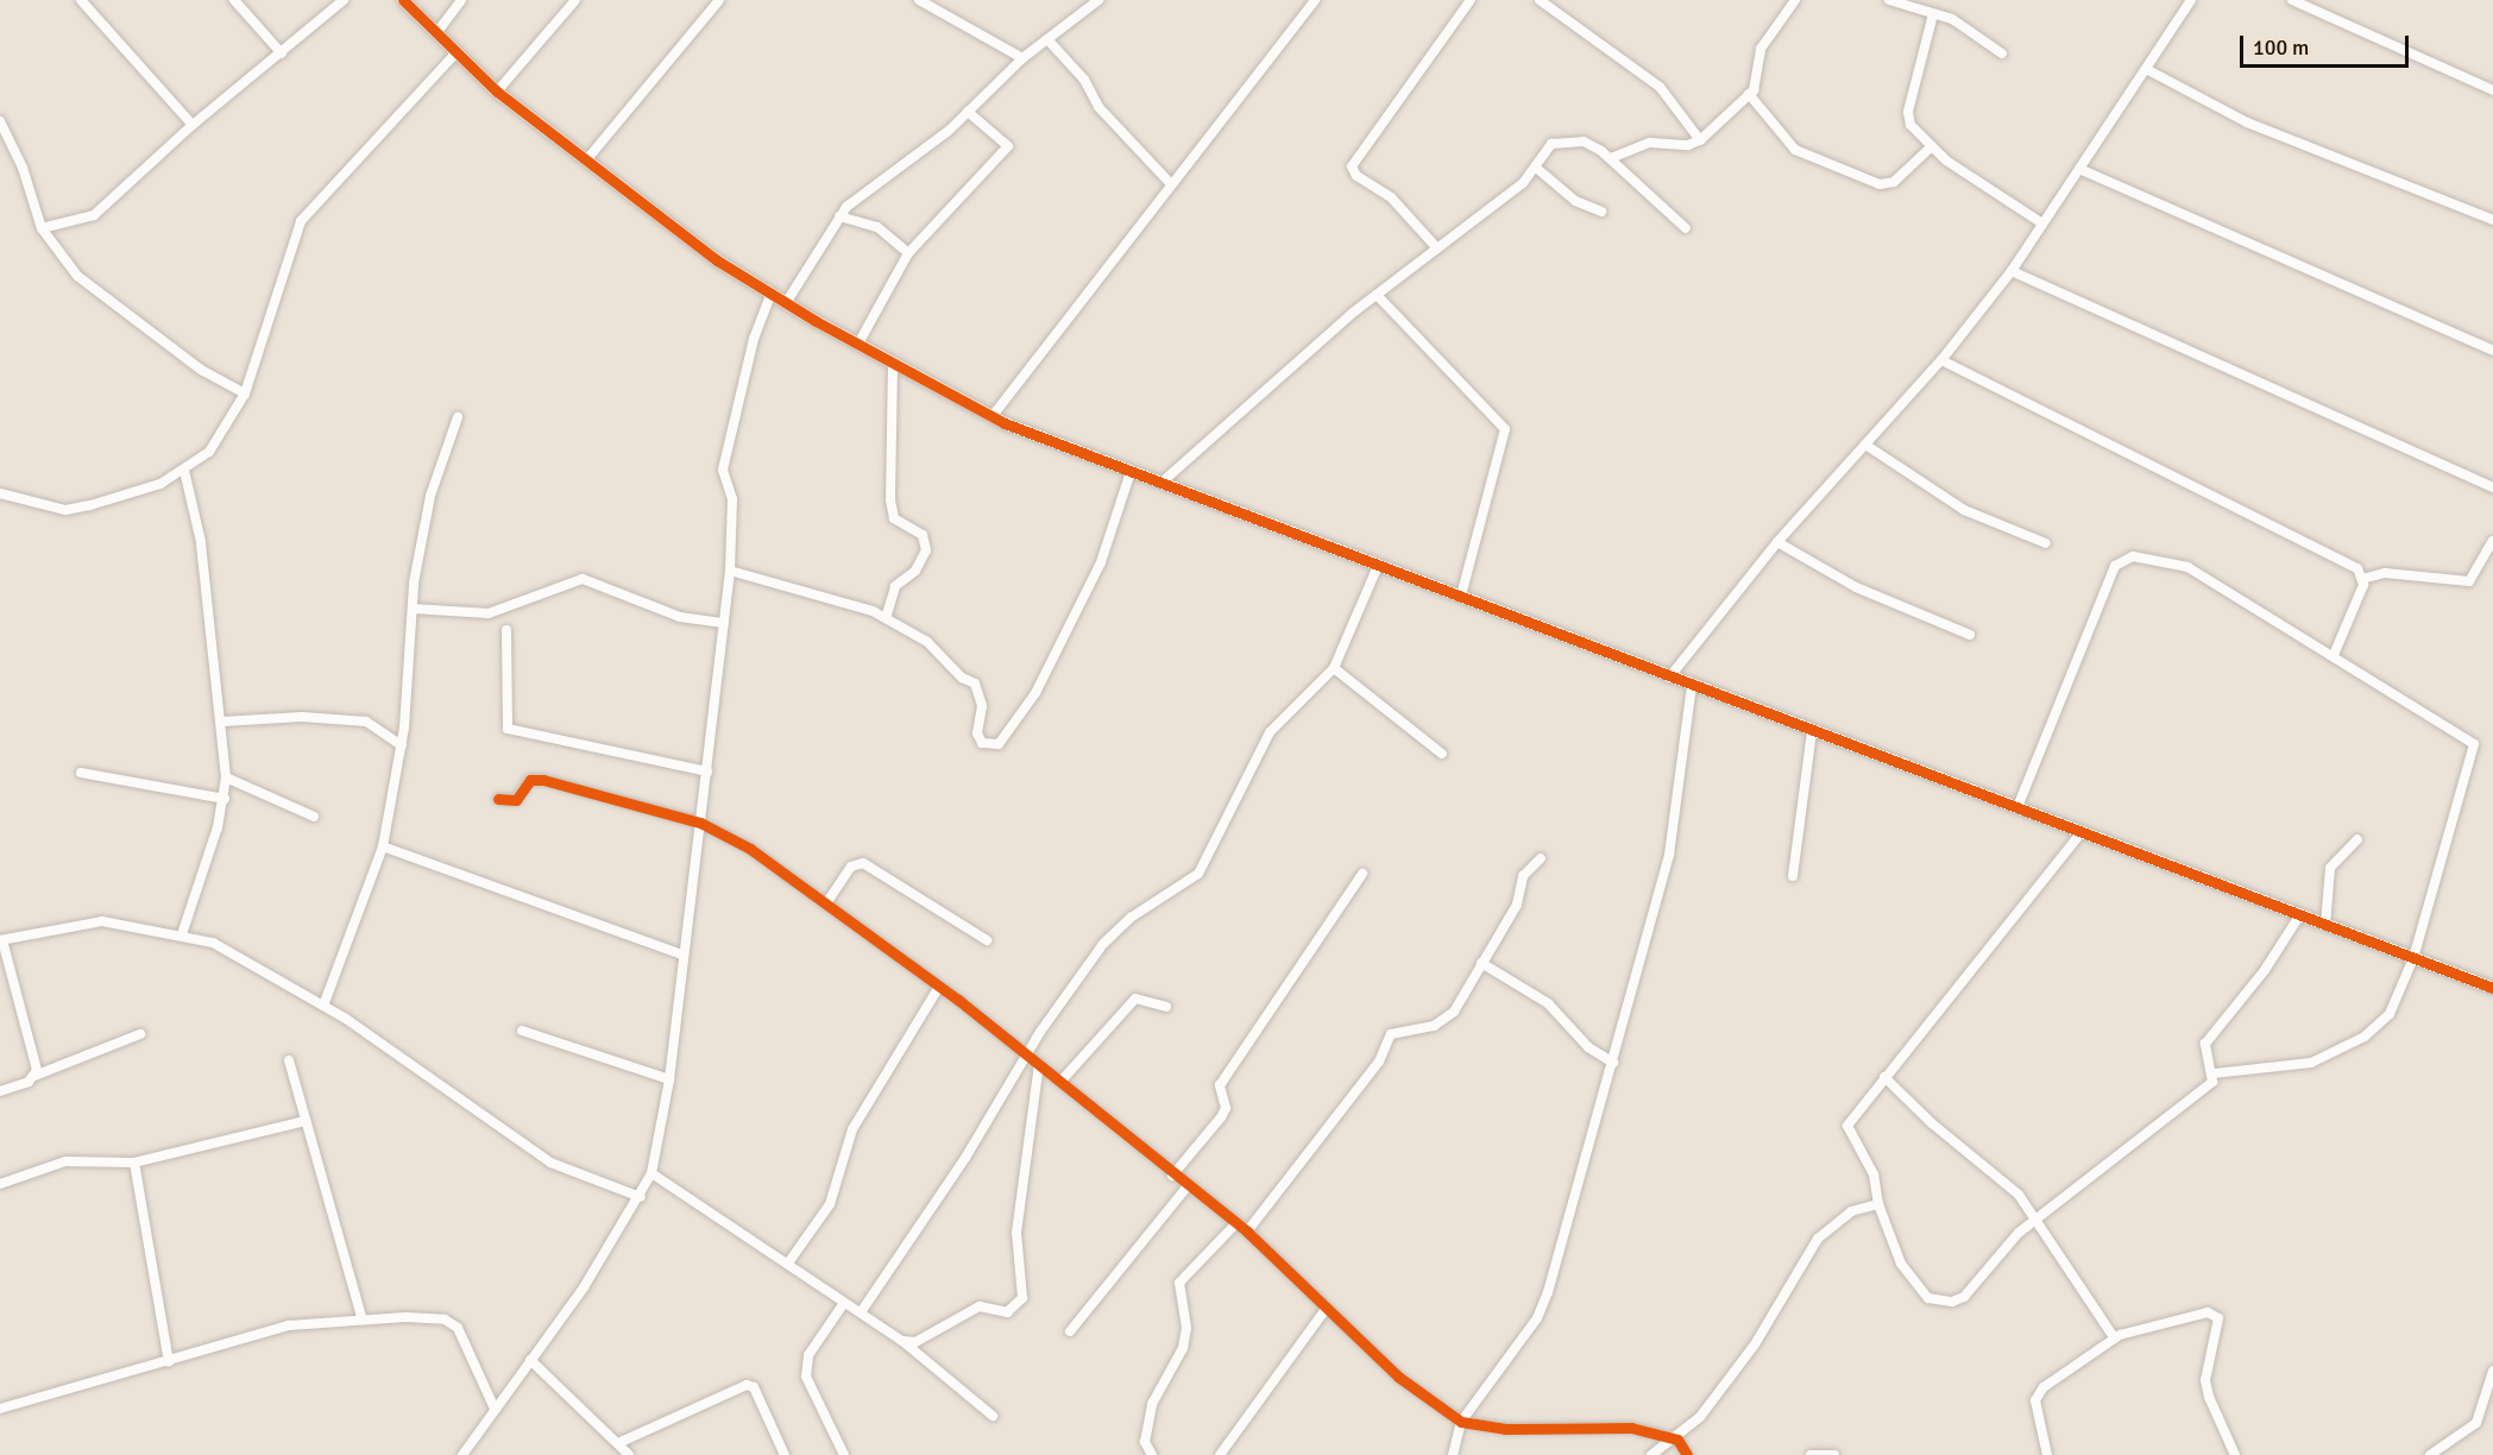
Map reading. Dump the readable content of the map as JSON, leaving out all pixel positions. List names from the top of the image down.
{
  "scale_bar": "100 m"
}
